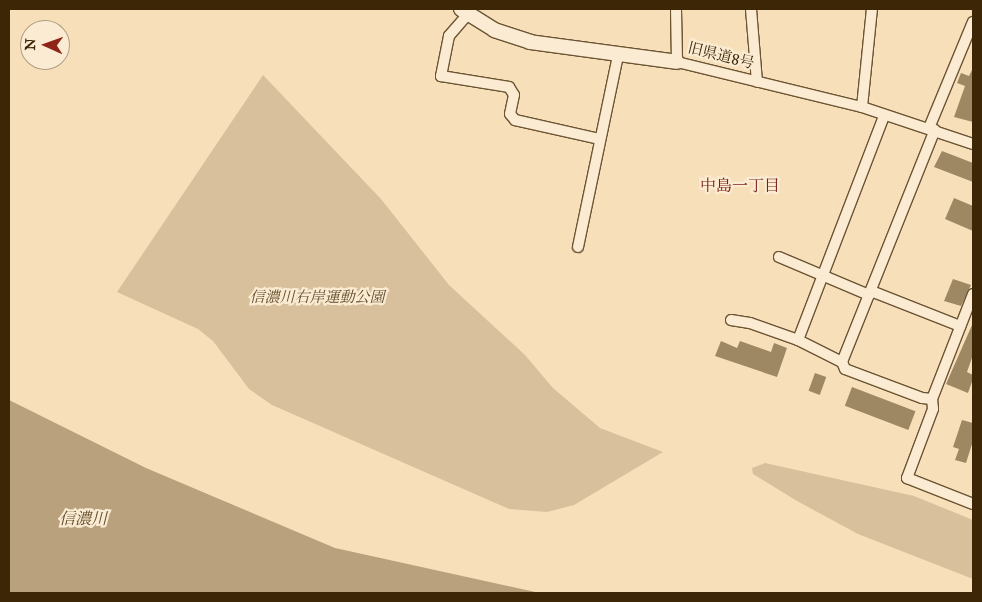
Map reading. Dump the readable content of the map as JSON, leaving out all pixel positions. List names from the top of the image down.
{
  "streets": {
    "street": ["旧県道8号"]
  },
  "districts": ["中島一丁目"],
  "water": ["信濃川"],
  "parks": ["信濃川右岸運動公園"],
  "north": "left"
}
